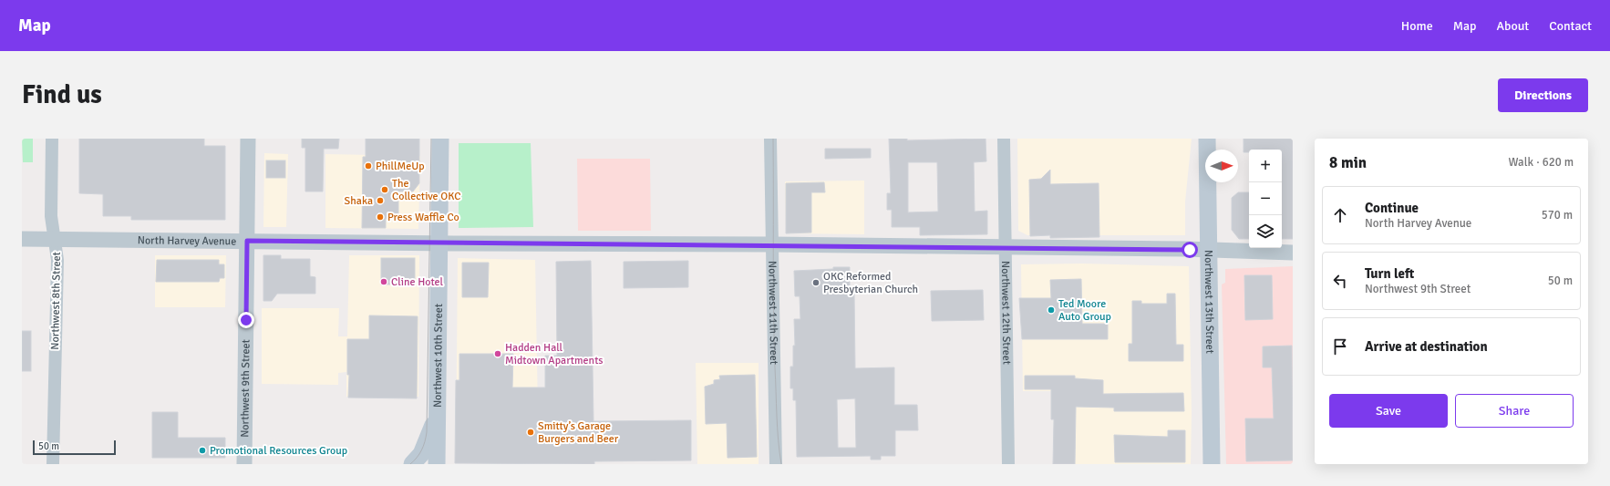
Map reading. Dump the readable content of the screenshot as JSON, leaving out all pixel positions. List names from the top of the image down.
{
  "streets": {
    "main road": ["Northwest 13th Street", "Northwest 10th Street"],
    "street": [
      "North Harvey Avenue",
      "Northwest 8th Street",
      "Northwest 11th Street",
      "Northwest 12th Street",
      "Northwest 9th Street"
    ]
  },
  "crossings": [
    ["North Harvey Avenue", "Northwest 8th Street"],
    ["North Harvey Avenue", "Northwest 13th Street"],
    ["North Harvey Avenue", "Northwest 11th Street"],
    ["North Harvey Avenue", "Northwest 12th Street"],
    ["North Harvey Avenue", "Northwest 10th Street"],
    ["North Harvey Avenue", "Northwest 9th Street"]
  ],
  "places": [
    "PhillMeUp",
    "The Collective OKC",
    "Shaka",
    "Press Waffle Co",
    "Cline Hotel",
    "OKC Reformed Presbyterian Church",
    "Ted Moore Auto Group",
    "Hadden Hall Midtown Apartments",
    "Smitty’s Garage Burgers and Beer",
    "Promotional Resources Group"
  ],
  "scale_bar": "50 m",
  "north": "right",
  "page": {
    "header": "Map",
    "nav": [
      "Home",
      "Map",
      "About",
      "Contact"
    ],
    "buttons": [
      "Directions",
      ["Save", "Share"]
    ],
    "title": "Find us",
    "heading": ["8 min", "Walk · 620 m"],
    "map_buttons": ["+", "−"],
    "list": [
      ["Continue", "North Harvey Avenue", "570 m"],
      ["Turn left", "Northwest 9th Street", "50 m"],
      "Arrive at destination"
    ],
    "scale": "50 m"
  }
}
